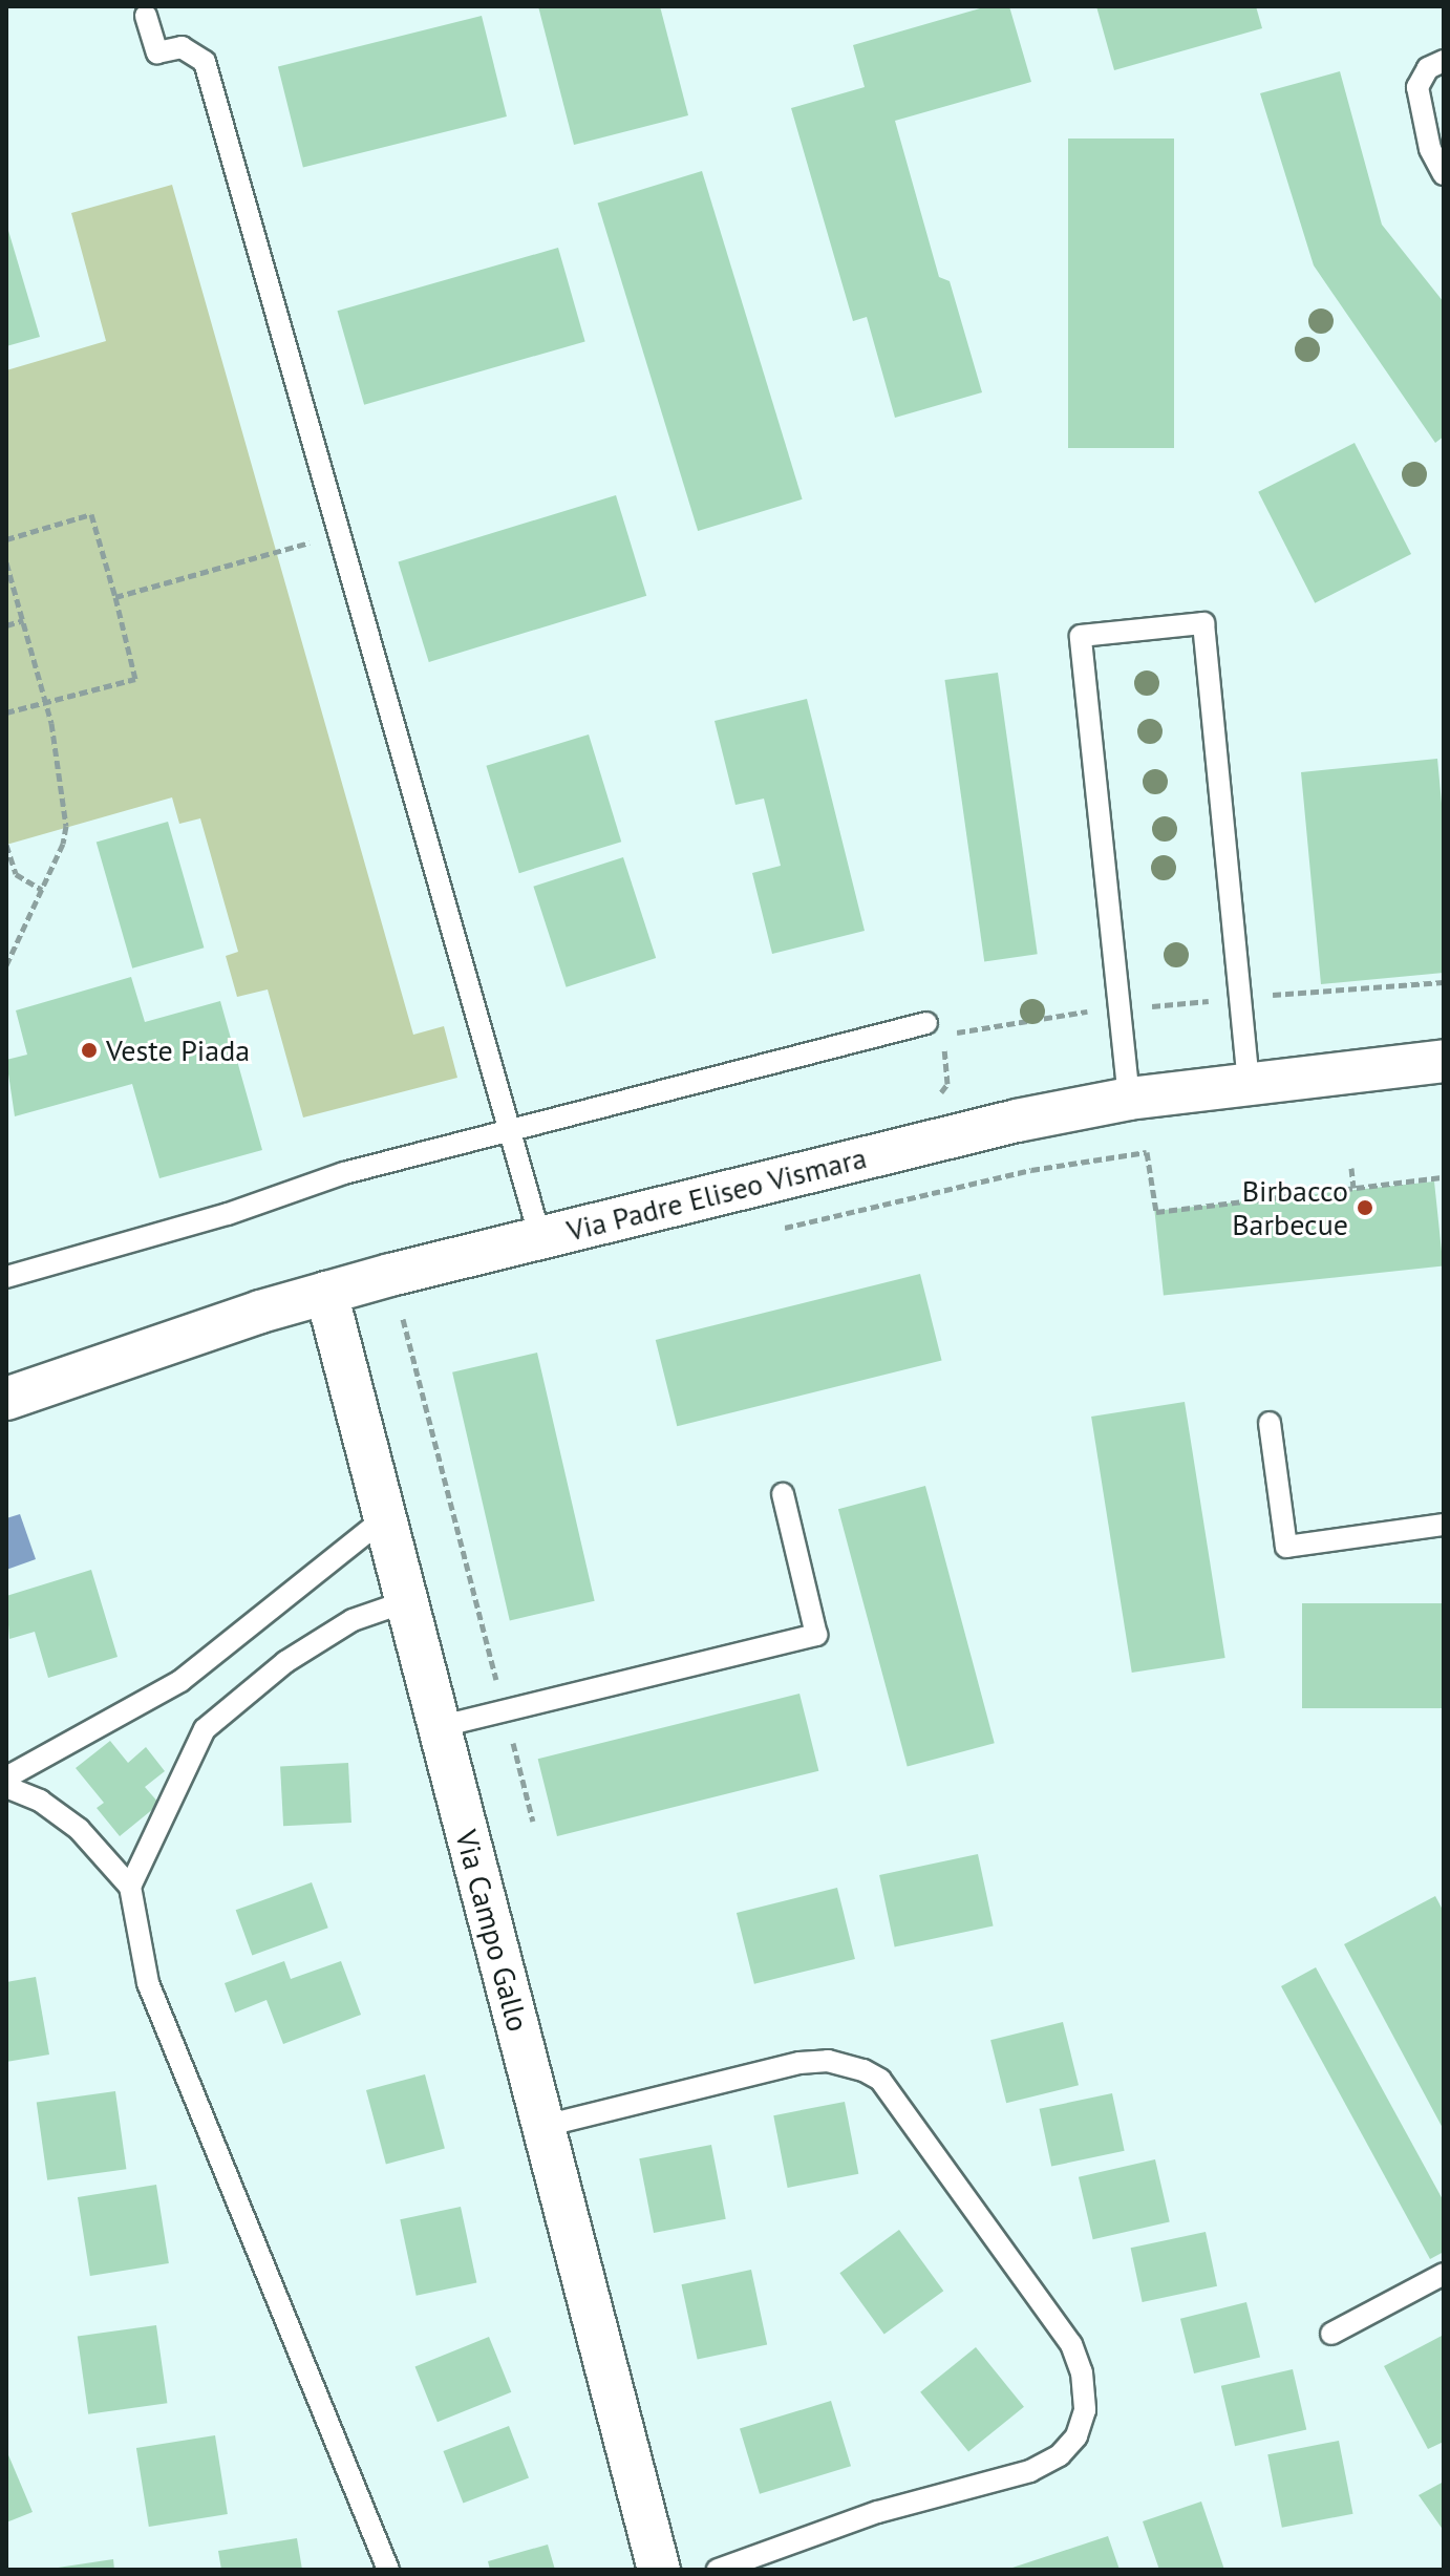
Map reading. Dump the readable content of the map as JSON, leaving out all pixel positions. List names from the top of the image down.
{
  "streets": {
    "street": ["Via Padre Eliseo Vismara", "Via Campo Gallo"]
  },
  "crossings": [
    ["Via Padre Eliseo Vismara", "Via Campo Gallo"]
  ],
  "places": ["Veste Piada", "Birbacco Barbecue"]
}
